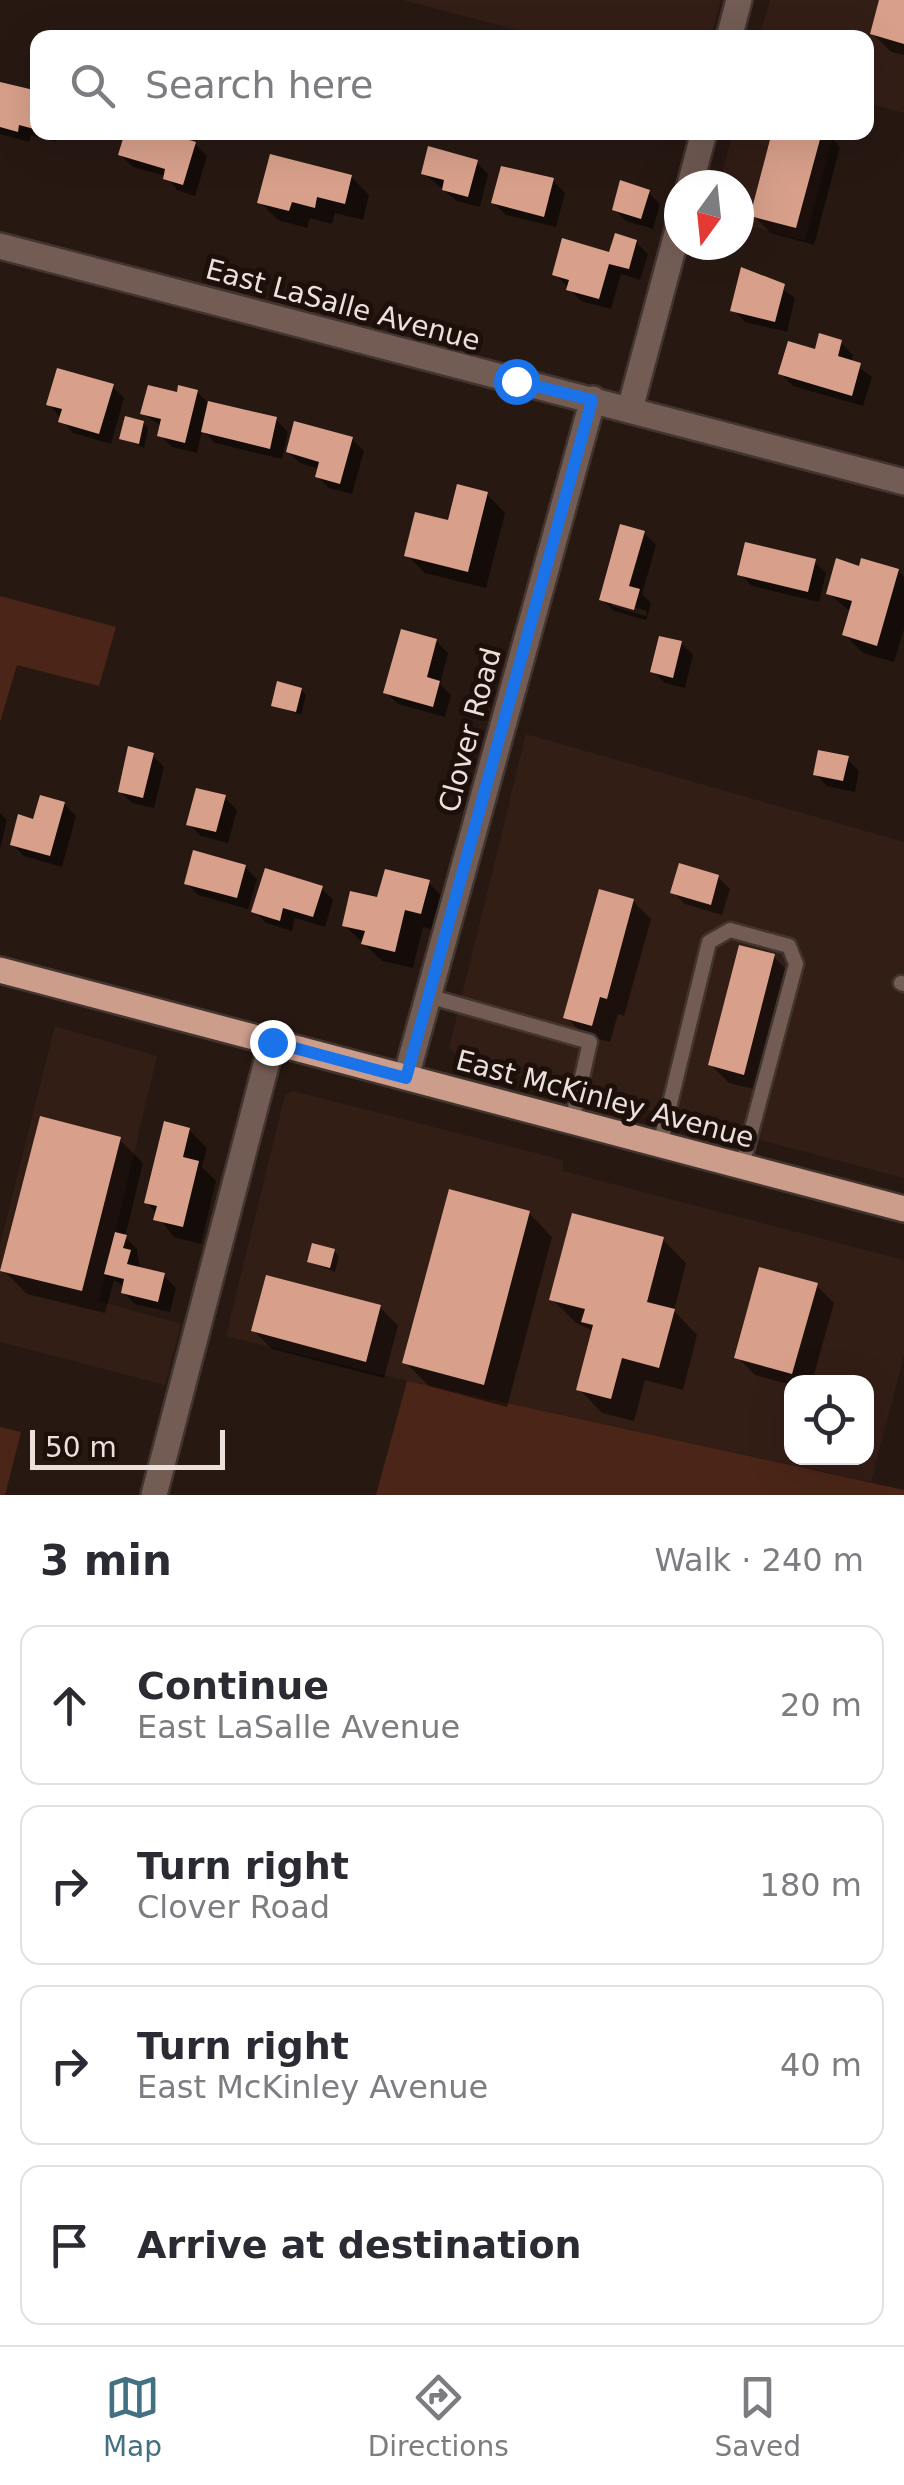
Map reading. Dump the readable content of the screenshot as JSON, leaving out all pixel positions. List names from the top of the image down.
{
  "streets": {
    "main road": ["East McKinley Avenue"],
    "street": ["East LaSalle Avenue", "Clover Road"]
  },
  "crossings": [
    ["East LaSalle Avenue", "Clover Road"],
    ["Clover Road", "East McKinley Avenue"]
  ],
  "scale_bar": "50 m",
  "north": "bottom",
  "page": {
    "search": "Search here",
    "scale": "50 m",
    "heading": ["3 min", "Walk · 240 m"],
    "list": [
      ["Continue", "East LaSalle Avenue", "20 m"],
      ["Turn right", "Clover Road", "180 m"],
      ["Turn right", "East McKinley Avenue", "40 m"],
      "Arrive at destination"
    ],
    "nav": ["Map", "Directions", "Saved"]
  }
}
